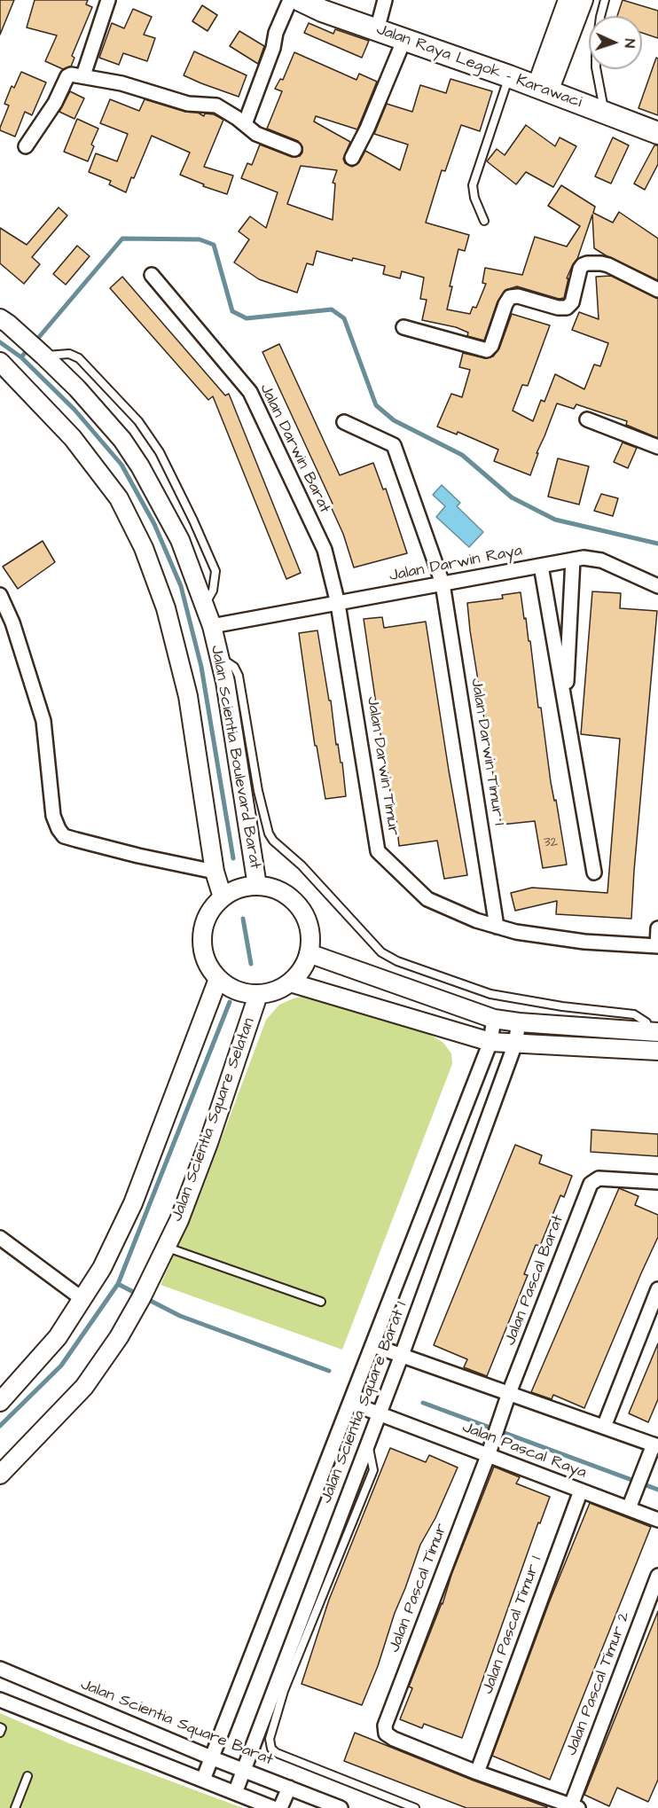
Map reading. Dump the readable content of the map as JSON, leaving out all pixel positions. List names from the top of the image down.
{
  "streets": {
    "main road": ["Jalan Raya Legok - Karawaci"],
    "street": [
      "Jalan Darwin Barat",
      "Jalan Darwin Raya",
      "Jalan Darwin Timur 1",
      "Jalan Scientia Boulevard Barat",
      "Jalan Darwin Timur",
      "Jalan Scientia Square Selatan",
      "Jalan Pascal Barat",
      "Jalan Scientia Square Barat 1",
      "Jalan Pascal Raya",
      "Jalan Pascal Timur",
      "Jalan Pascal Timur 1",
      "Jalan Pascal Timur 2",
      "Jalan Scientia Square Barat"
    ]
  },
  "crossings": [
    ["Jalan Darwin Barat", "Jalan Darwin Raya"],
    ["Jalan Darwin Barat", "Jalan Darwin Timur"],
    ["Jalan Darwin Raya", "Jalan Darwin Timur 1"],
    ["Jalan Darwin Raya", "Jalan Scientia Boulevard Barat"],
    ["Jalan Darwin Raya", "Jalan Darwin Timur"],
    ["Jalan Darwin Timur 1", "Jalan Darwin Timur"],
    ["Jalan Scientia Boulevard Barat", "Jalan Scientia Square Selatan"],
    ["Jalan Pascal Barat", "Jalan Pascal Timur"],
    ["Jalan Scientia Square Barat 1", "Jalan Pascal Raya"],
    ["Jalan Scientia Square Barat 1", "Jalan Scientia Square Barat"],
    ["Jalan Pascal Raya", "Jalan Pascal Timur"],
    ["Jalan Pascal Raya", "Jalan Pascal Timur 1"],
    ["Jalan Pascal Timur", "Jalan Pascal Timur 1"]
  ],
  "house_numbers": ["32"],
  "north": "right"
}
